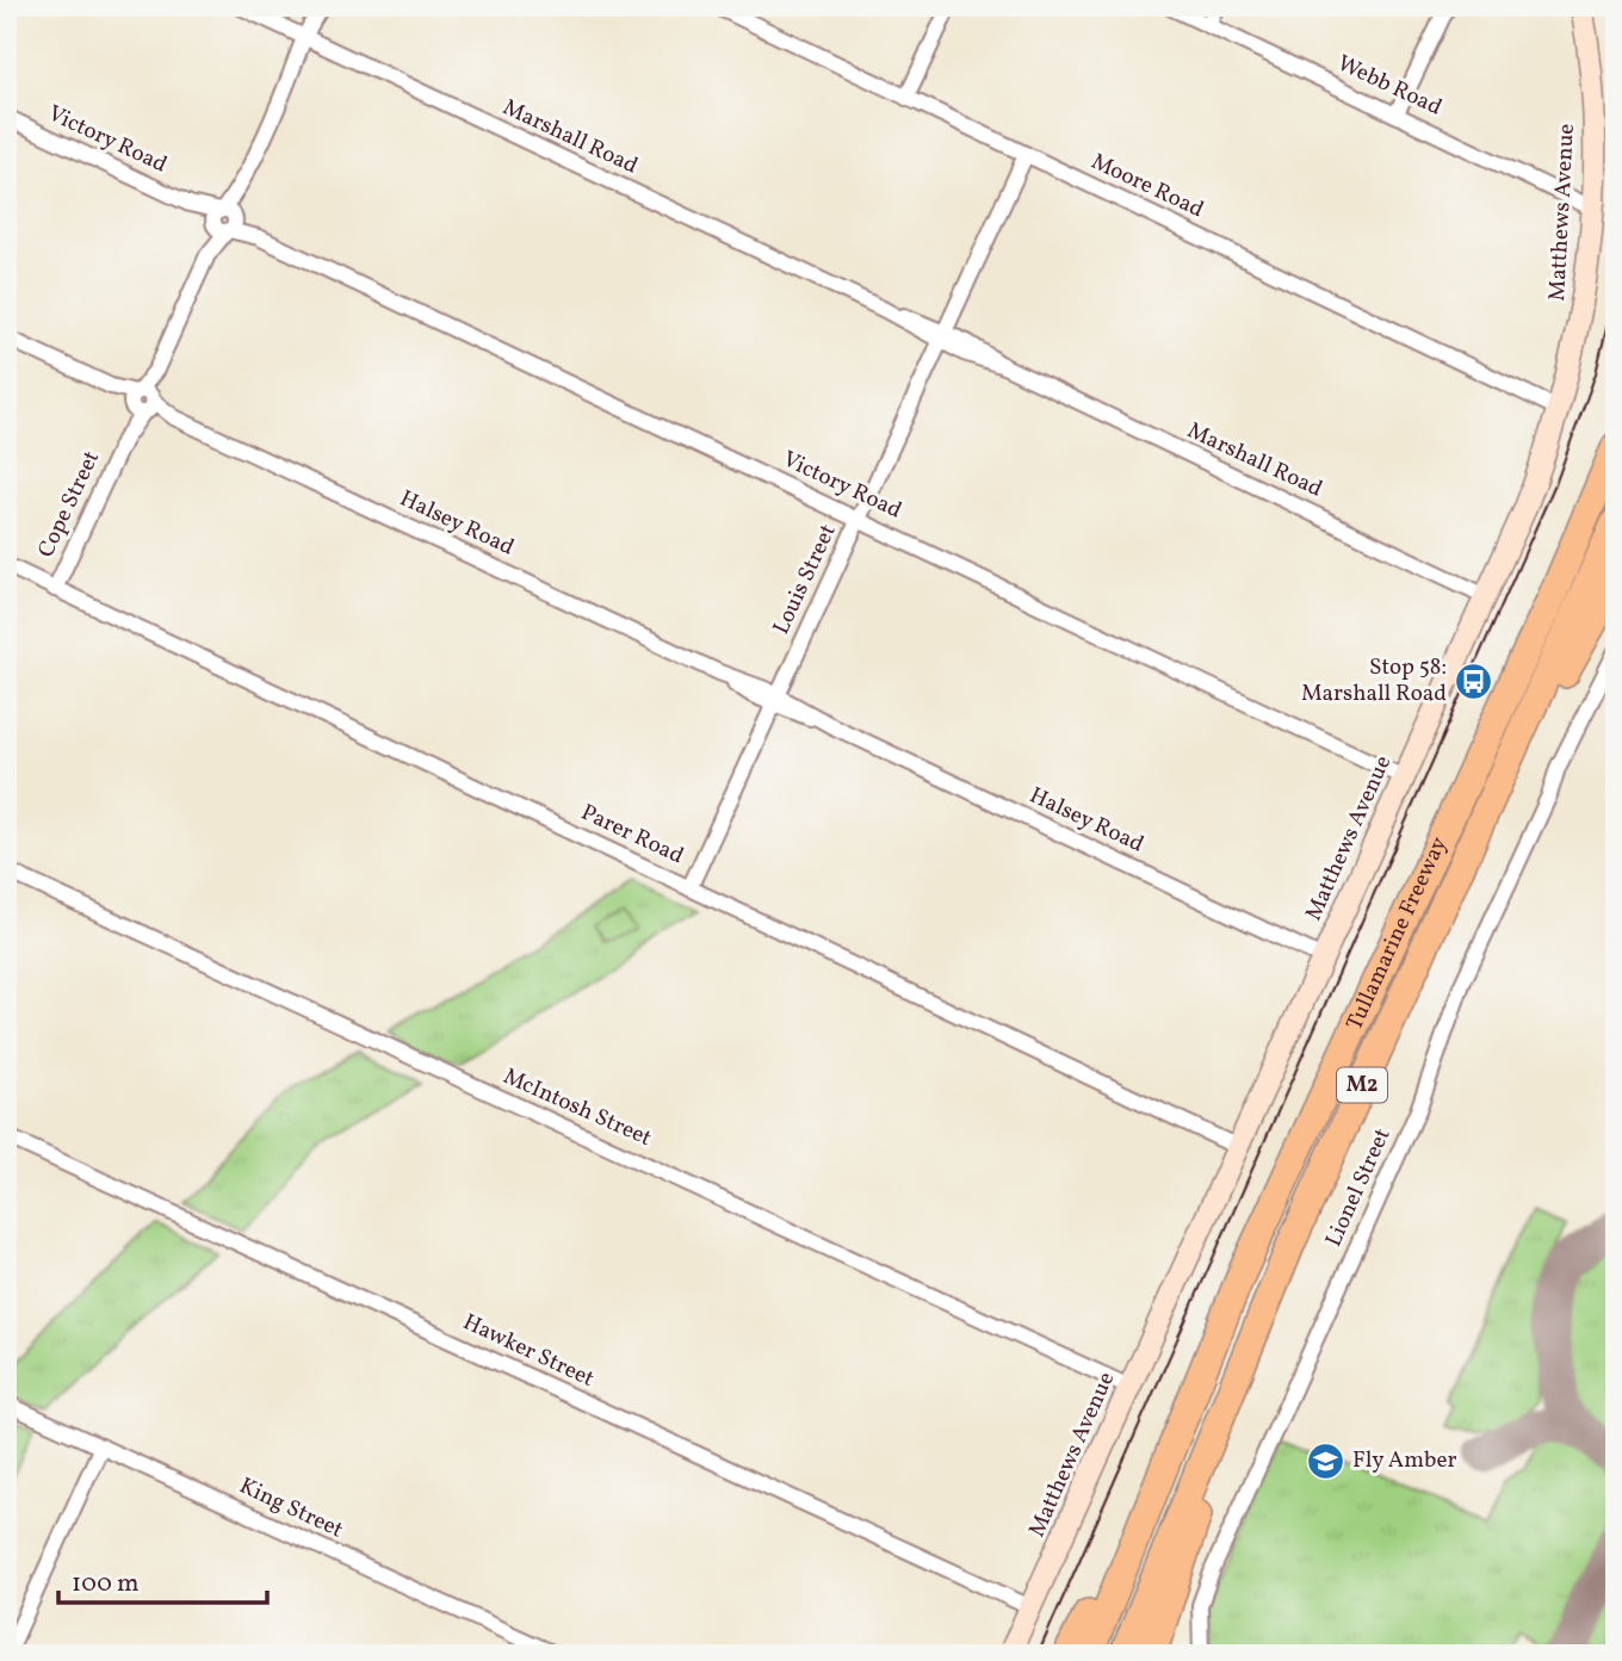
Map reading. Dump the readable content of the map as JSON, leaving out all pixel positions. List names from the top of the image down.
{
  "streets": {
    "highway": ["Tullamarine Freeway", "M2"],
    "main road": ["Matthews Avenue"],
    "street": [
      "Webb Road",
      "Marshall Road",
      "Victory Road",
      "Moore Road",
      "Cope Street",
      "Halsey Road",
      "Louis Street",
      "Parer Road",
      "McIntosh Street",
      "Lionel Street",
      "Hawker Street",
      "King Street"
    ]
  },
  "crossings": [
    ["Webb Road", "Matthews Avenue"],
    ["Marshall Road", "Matthews Avenue"],
    ["Marshall Road", "Cope Street"],
    ["Marshall Road", "Louis Street"],
    ["Victory Road", "Matthews Avenue"],
    ["Victory Road", "Cope Street"],
    ["Victory Road", "Louis Street"],
    ["Moore Road", "Matthews Avenue"],
    ["Moore Road", "Louis Street"],
    ["Matthews Avenue", "Halsey Road"],
    ["Matthews Avenue", "Parer Road"],
    ["Matthews Avenue", "McIntosh Street"],
    ["Matthews Avenue", "Hawker Street"],
    ["Cope Street", "Halsey Road"],
    ["Cope Street", "Parer Road"],
    ["Halsey Road", "Louis Street"],
    ["Louis Street", "Parer Road"]
  ],
  "places": {
    "bus stop": ["Stop 58: Marshall Road"],
    "school or university": ["Fly Amber"]
  },
  "scale_bar": "100 m"
}
